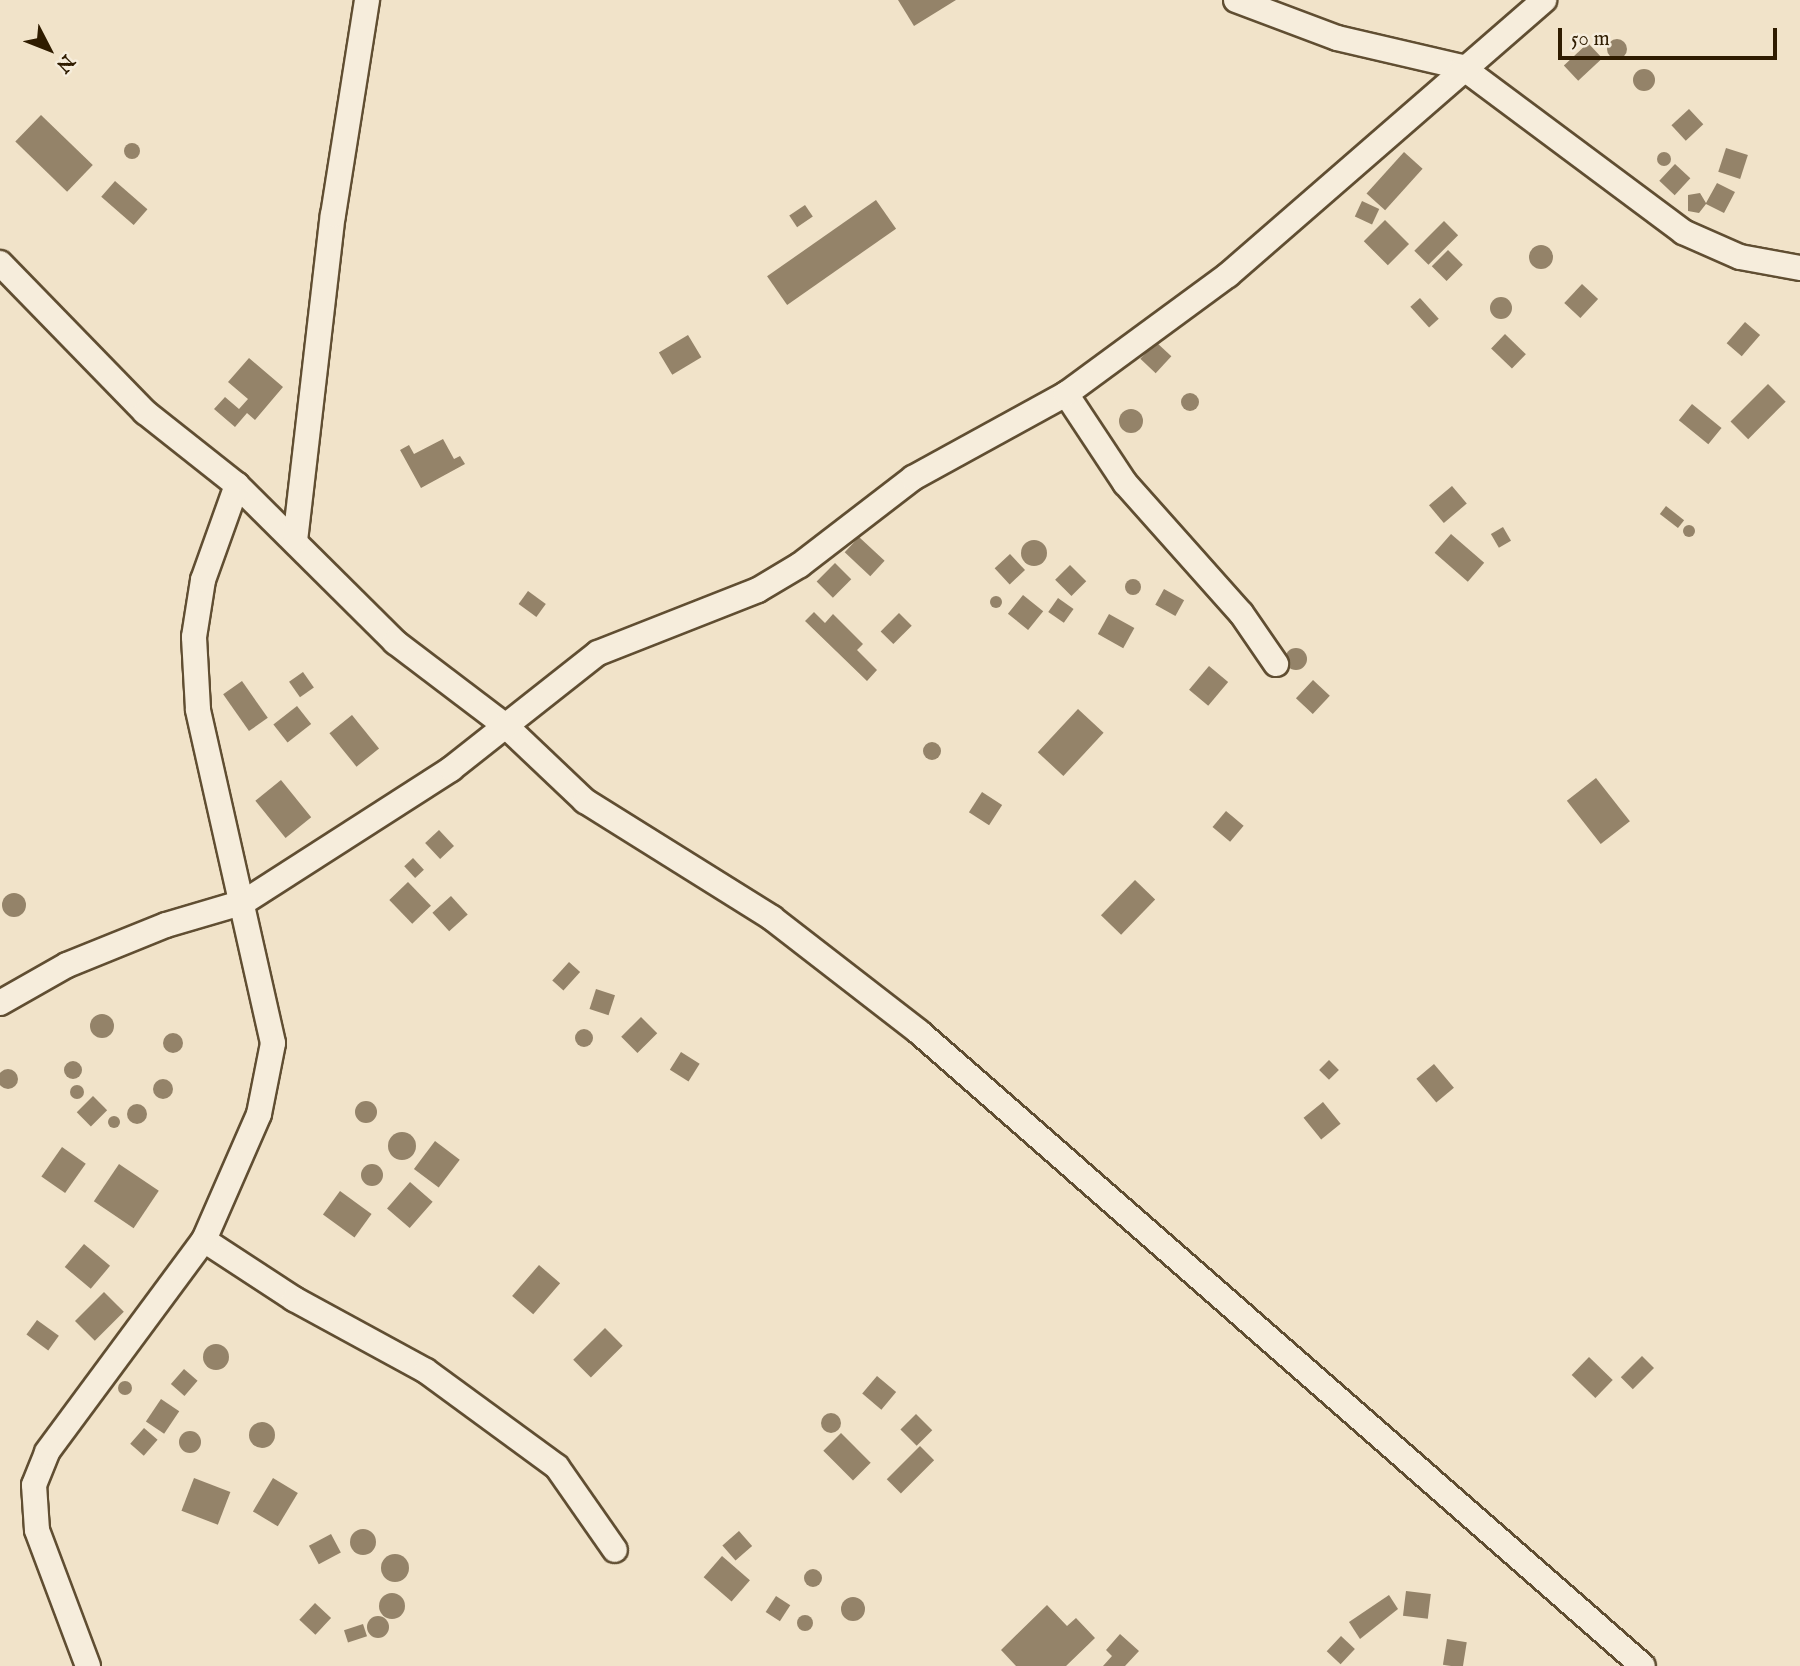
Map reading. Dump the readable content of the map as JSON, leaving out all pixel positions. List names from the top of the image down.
{
  "scale_bar": "50 m",
  "north": "bottom right"
}
